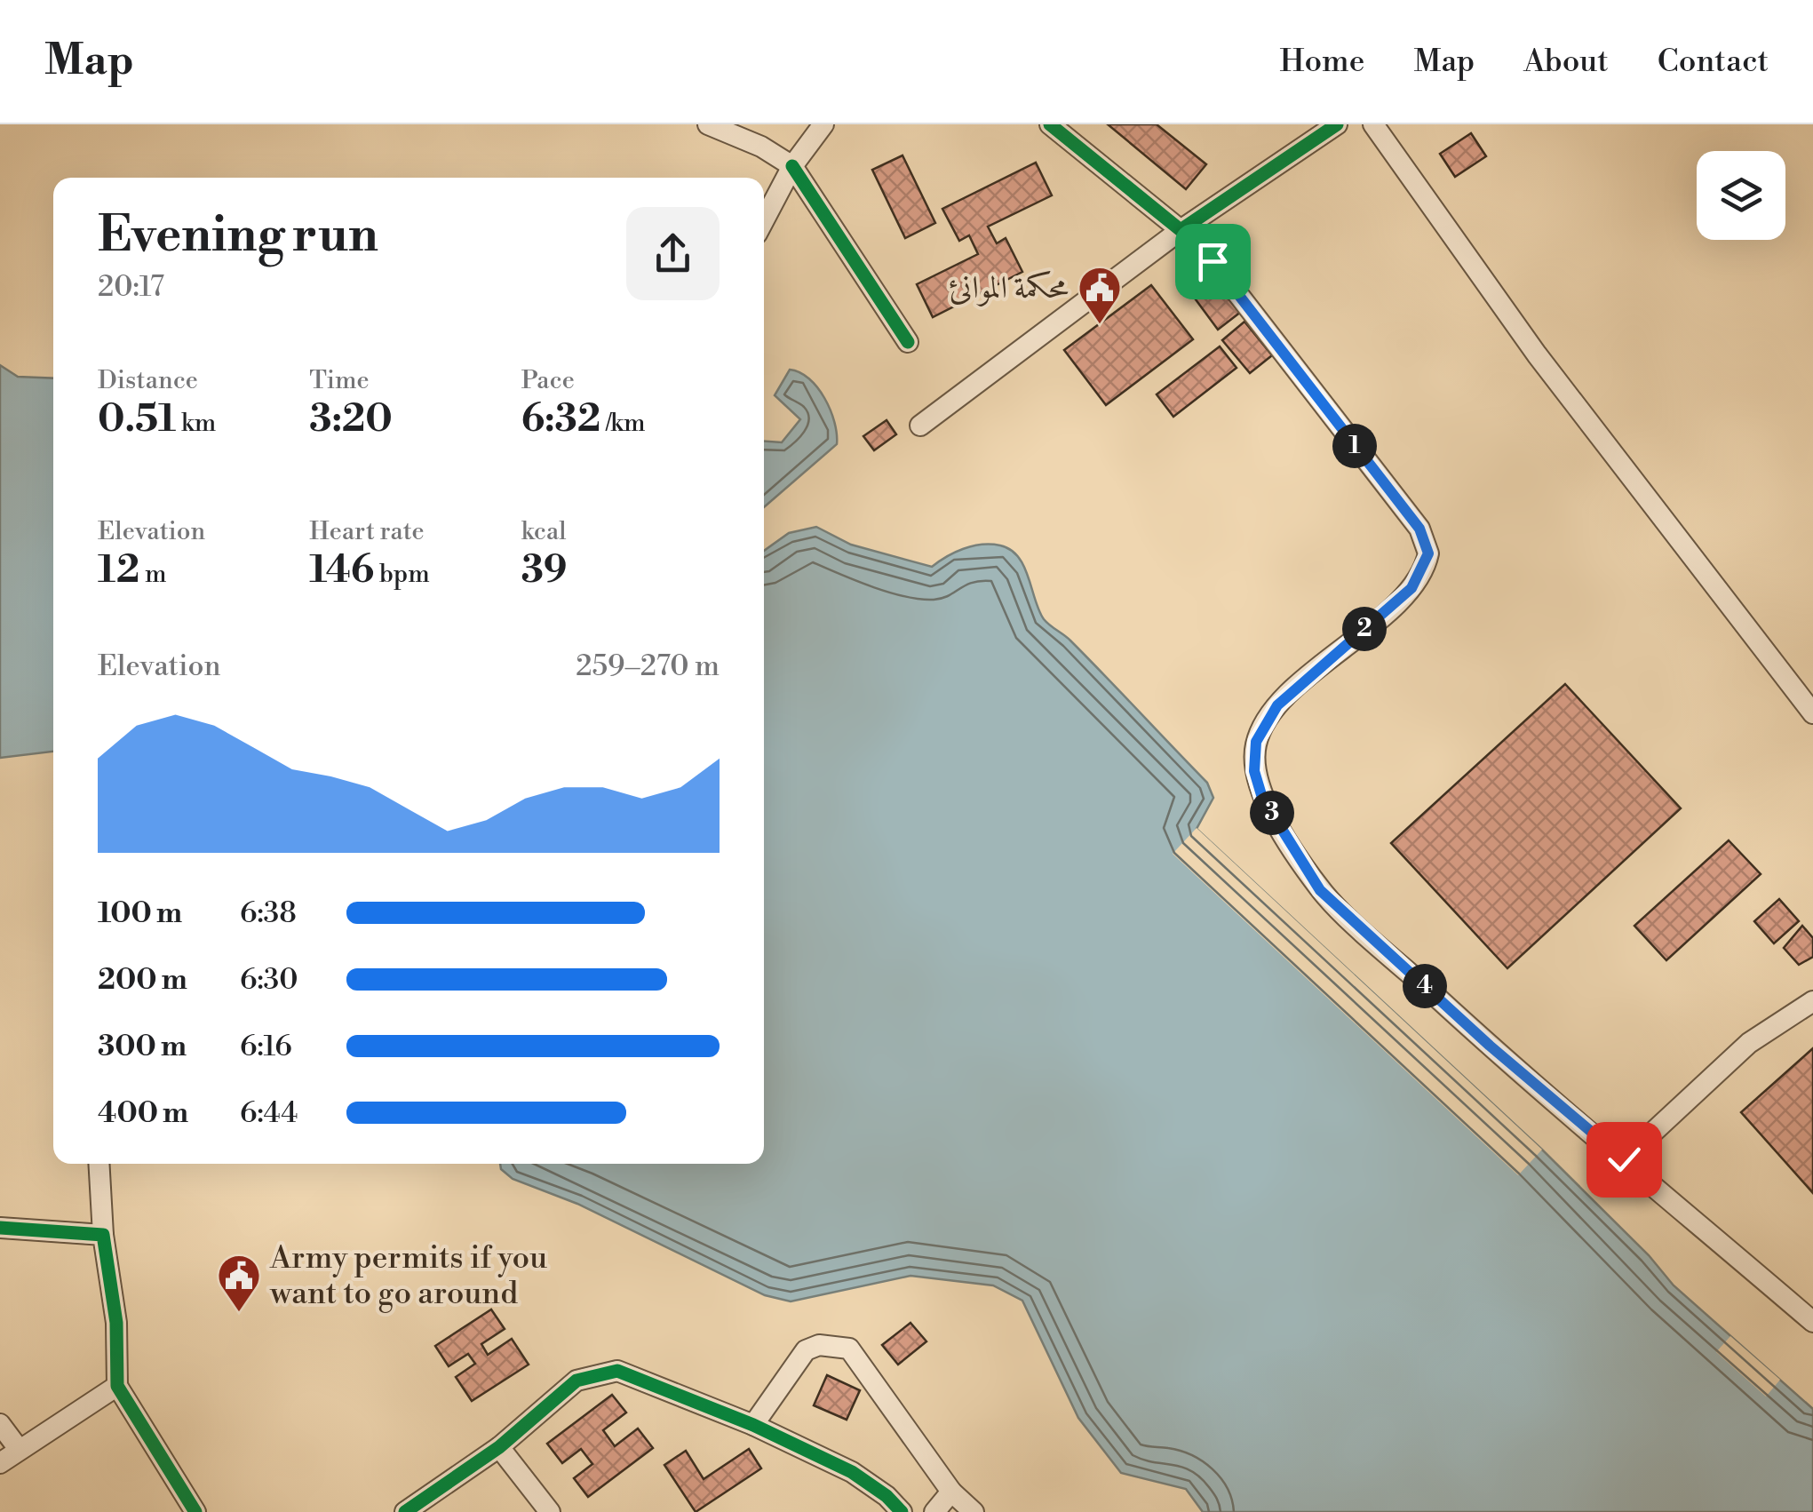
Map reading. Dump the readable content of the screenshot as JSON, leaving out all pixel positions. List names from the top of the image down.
{
  "places": {
    "public building": ["محكمة الموانئ", "Army permits if you want to go around"]
  },
  "page": {
    "header": "Map",
    "nav": [
      "Home",
      "Map",
      "About",
      "Contact"
    ],
    "heading": ["Evening run", "20:17"],
    "stats": [
      ["Distance", "0.51 km"],
      ["Time", "3:20"],
      ["Pace", "6:32 /km"],
      ["Elevation", "12 m"],
      ["Heart rate", "146 bpm"],
      ["kcal", "39"]
    ],
    "pins": [
      "1",
      "2",
      "3",
      "4"
    ],
    "chart": ["Elevation", "259–270 m"],
    "list": [
      {
        "name": "100 m",
        "note": "6:38"
      },
      {
        "name": "200 m",
        "note": "6:30"
      },
      {
        "name": "300 m",
        "note": "6:16"
      },
      {
        "name": "400 m",
        "note": "6:44"
      }
    ]
  }
}
